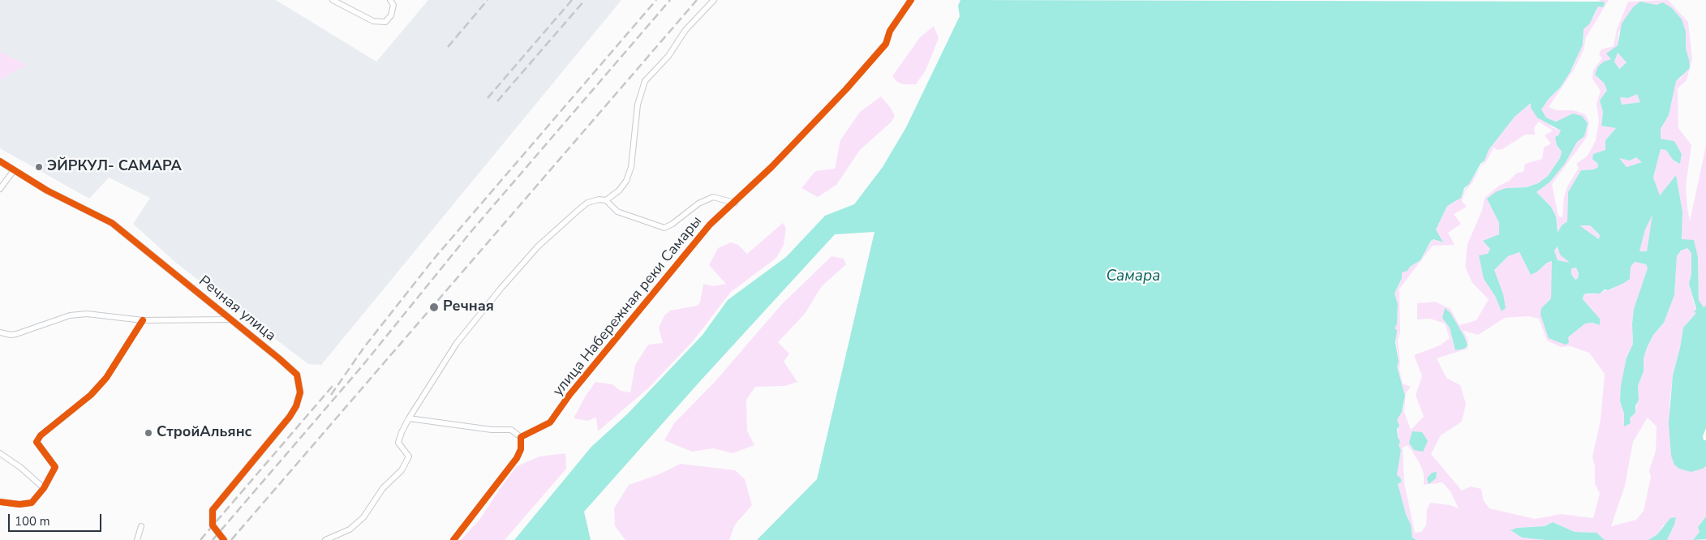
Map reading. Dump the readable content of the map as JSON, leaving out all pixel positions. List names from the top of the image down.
{
  "streets": {
    "street": ["улица Набережная реки Самары", "Речная улица"]
  },
  "water": ["Самара"],
  "places": ["ЭЙРКУЛ- САМАРА", "Речная", "СтройАльянс"],
  "scale_bar": "100 m"
}
